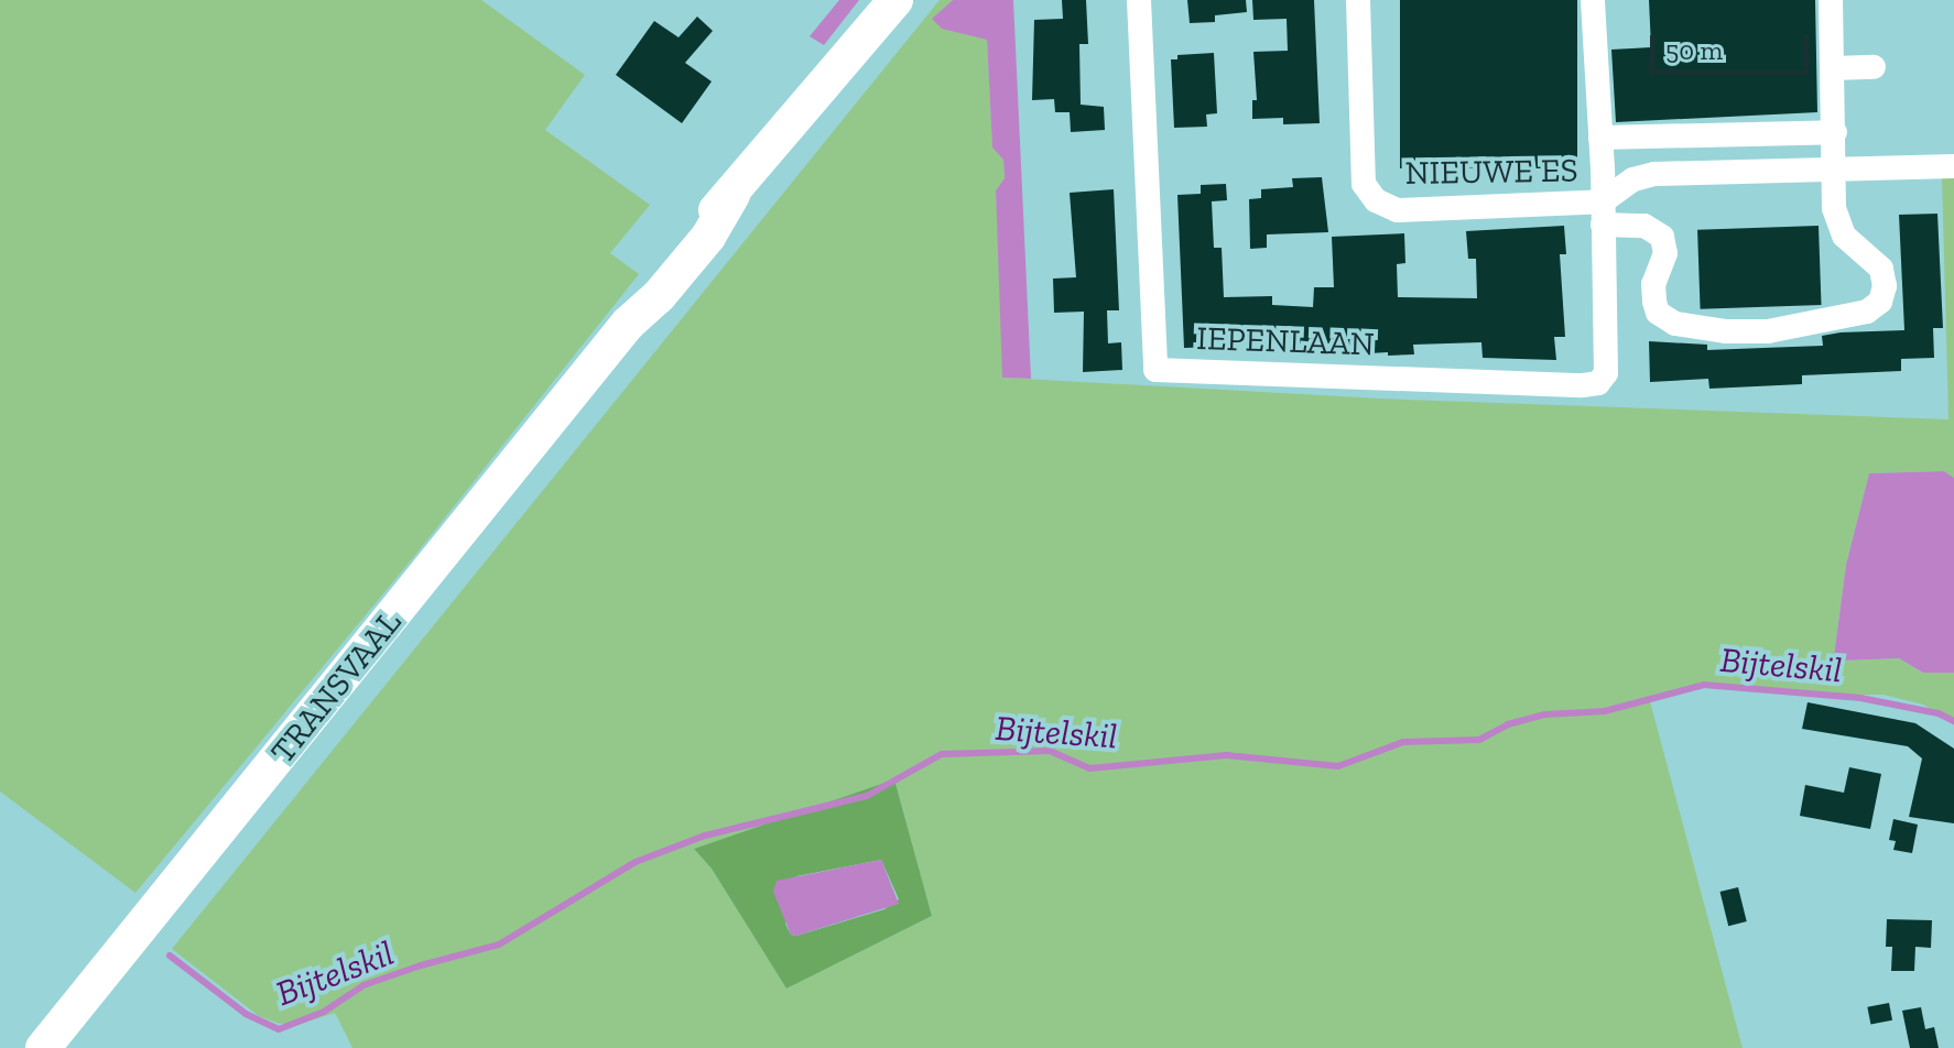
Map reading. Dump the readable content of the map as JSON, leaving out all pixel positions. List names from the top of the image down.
{
  "streets": {
    "street": ["NIEUWE ES", "IEPENLAAN", "TRANSVAAL"]
  },
  "crossings": [
    ["NIEUWE ES", "IEPENLAAN"]
  ],
  "water": ["Bijtelskil"],
  "scale_bar": "50 m"
}
